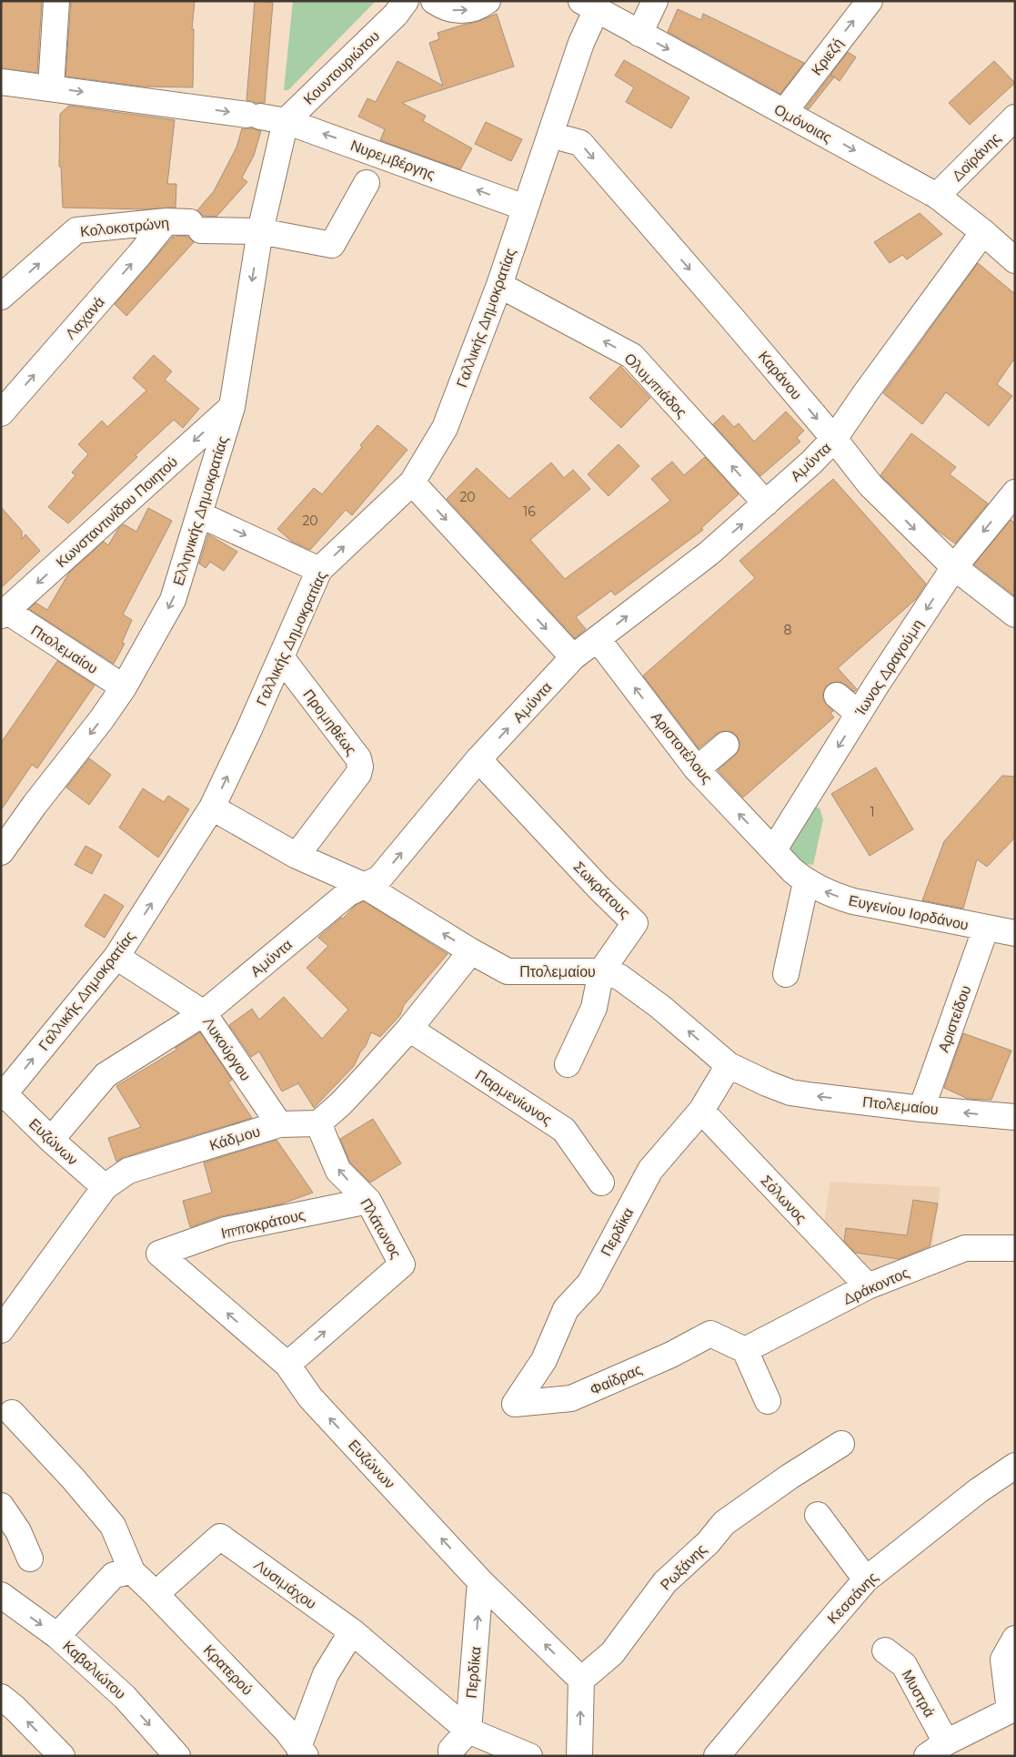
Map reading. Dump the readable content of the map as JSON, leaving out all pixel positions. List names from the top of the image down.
{
  "streets": {
    "street": [
      "Κριεζή",
      "Κουντουριώτου",
      "Ομόνοιας",
      "Δοϊράνης",
      "Νυρεμβέργης",
      "Κολοκοτρώνη",
      "Λαχανά",
      "Γαλλικής Δημοκρατίας",
      "Καράνου",
      "Ολυμπιάδος",
      "Αμύντα",
      "Ελληνικής Δημοκρατίας",
      "Κωνσταντινίδου Ποιητού",
      "Πτολεμαίου",
      "Ίωνος Δραγούμη",
      "Προμηθέως",
      "Αριστοτέλους",
      "Σωκράτους",
      "Ευγενίου Ιορδάνου",
      "Αριστείδου",
      "Λυκούργου",
      "Παρμενίωνος",
      "Κάδμου",
      "Ευζώνων",
      "Σόλωνος",
      "Ιπποκράτους",
      "Πλάτωνος",
      "Περδίκα",
      "Δράκοντος",
      "Φαίδρας",
      "Ρωξάνης",
      "Λυσιμάχου",
      "Κεσσάνης",
      "Καβαλιώτου",
      "Κρατερού",
      "Μυστρά"
    ]
  },
  "crossings": [
    ["Κριεζή", "Ομόνοιας"],
    ["Κουντουριώτου", "Νυρεμβέργης"],
    ["Κουντουριώτου", "Ελληνικής Δημοκρατίας"],
    ["Ομόνοιας", "Δοϊράνης"],
    ["Ομόνοιας", "Γαλλικής Δημοκρατίας"],
    ["Ομόνοιας", "Αμύντα"],
    ["Νυρεμβέργης", "Γαλλικής Δημοκρατίας"],
    ["Νυρεμβέργης", "Ελληνικής Δημοκρατίας"],
    ["Κολοκοτρώνη", "Λαχανά"],
    ["Κολοκοτρώνη", "Ελληνικής Δημοκρατίας"],
    ["Γαλλικής Δημοκρατίας", "Καράνου"],
    ["Γαλλικής Δημοκρατίας", "Ολυμπιάδος"],
    ["Γαλλικής Δημοκρατίας", "Πτολεμαίου"],
    ["Γαλλικής Δημοκρατίας", "Προμηθέως"],
    ["Γαλλικής Δημοκρατίας", "Λυκούργου"],
    ["Γαλλικής Δημοκρατίας", "Ευζώνων"],
    ["Καράνου", "Αμύντα"],
    ["Καράνου", "Ίωνος Δραγούμη"],
    ["Ολυμπιάδος", "Αμύντα"],
    ["Αμύντα", "Πτολεμαίου"],
    ["Αμύντα", "Αριστοτέλους"],
    ["Αμύντα", "Σωκράτους"],
    ["Αμύντα", "Λυκούργου"],
    ["Αμύντα", "Ευζώνων"],
    ["Ελληνικής Δημοκρατίας", "Κωνσταντινίδου Ποιητού"],
    ["Ελληνικής Δημοκρατίας", "Πτολεμαίου"],
    ["Κωνσταντινίδου Ποιητού", "Πτολεμαίου"],
    ["Πτολεμαίου", "Προμηθέως"],
    ["Πτολεμαίου", "Σωκράτους"],
    ["Πτολεμαίου", "Αριστείδου"],
    ["Πτολεμαίου", "Περδίκα"],
    ["Ίωνος Δραγούμη", "Αριστοτέλους"],
    ["Αριστοτέλους", "Ευγενίου Ιορδάνου"],
    ["Ευγενίου Ιορδάνου", "Αριστείδου"],
    ["Λυκούργου", "Κάδμου"],
    ["Κάδμου", "Ευζώνων"],
    ["Κάδμου", "Πλάτωνος"],
    ["Ευζώνων", "Ιπποκράτους"],
    ["Ευζώνων", "Πλάτωνος"],
    ["Ευζώνων", "Περδίκα"],
    ["Ευζώνων", "Ρωξάνης"],
    ["Σόλωνος", "Περδίκα"],
    ["Σόλωνος", "Δράκοντος"],
    ["Ιπποκράτους", "Πλάτωνος"],
    ["Περδίκα", "Φαίδρας"],
    ["Περδίκα", "Λυσιμάχου"],
    ["Δράκοντος", "Φαίδρας"],
    ["Λυσιμάχου", "Κρατερού"]
  ],
  "one_way": [
    "Κριεζή",
    "Ομόνοιας",
    "Κολοκοτρώνη",
    "Λαχανά",
    "Γαλλικής Δημοκρατίας",
    "Καράνου",
    "Ολυμπιάδος",
    "Αμύντα",
    "Ελληνικής Δημοκρατίας",
    "Κωνσταντινίδου Ποιητού",
    "Πτολεμαίου",
    "Ίωνος Δραγούμη",
    "Αριστοτέλους",
    "Ευγενίου Ιορδάνου",
    "Ευζώνων"
  ],
  "house_numbers": [
    "20",
    "16",
    "20",
    "8",
    "1"
  ]
}
